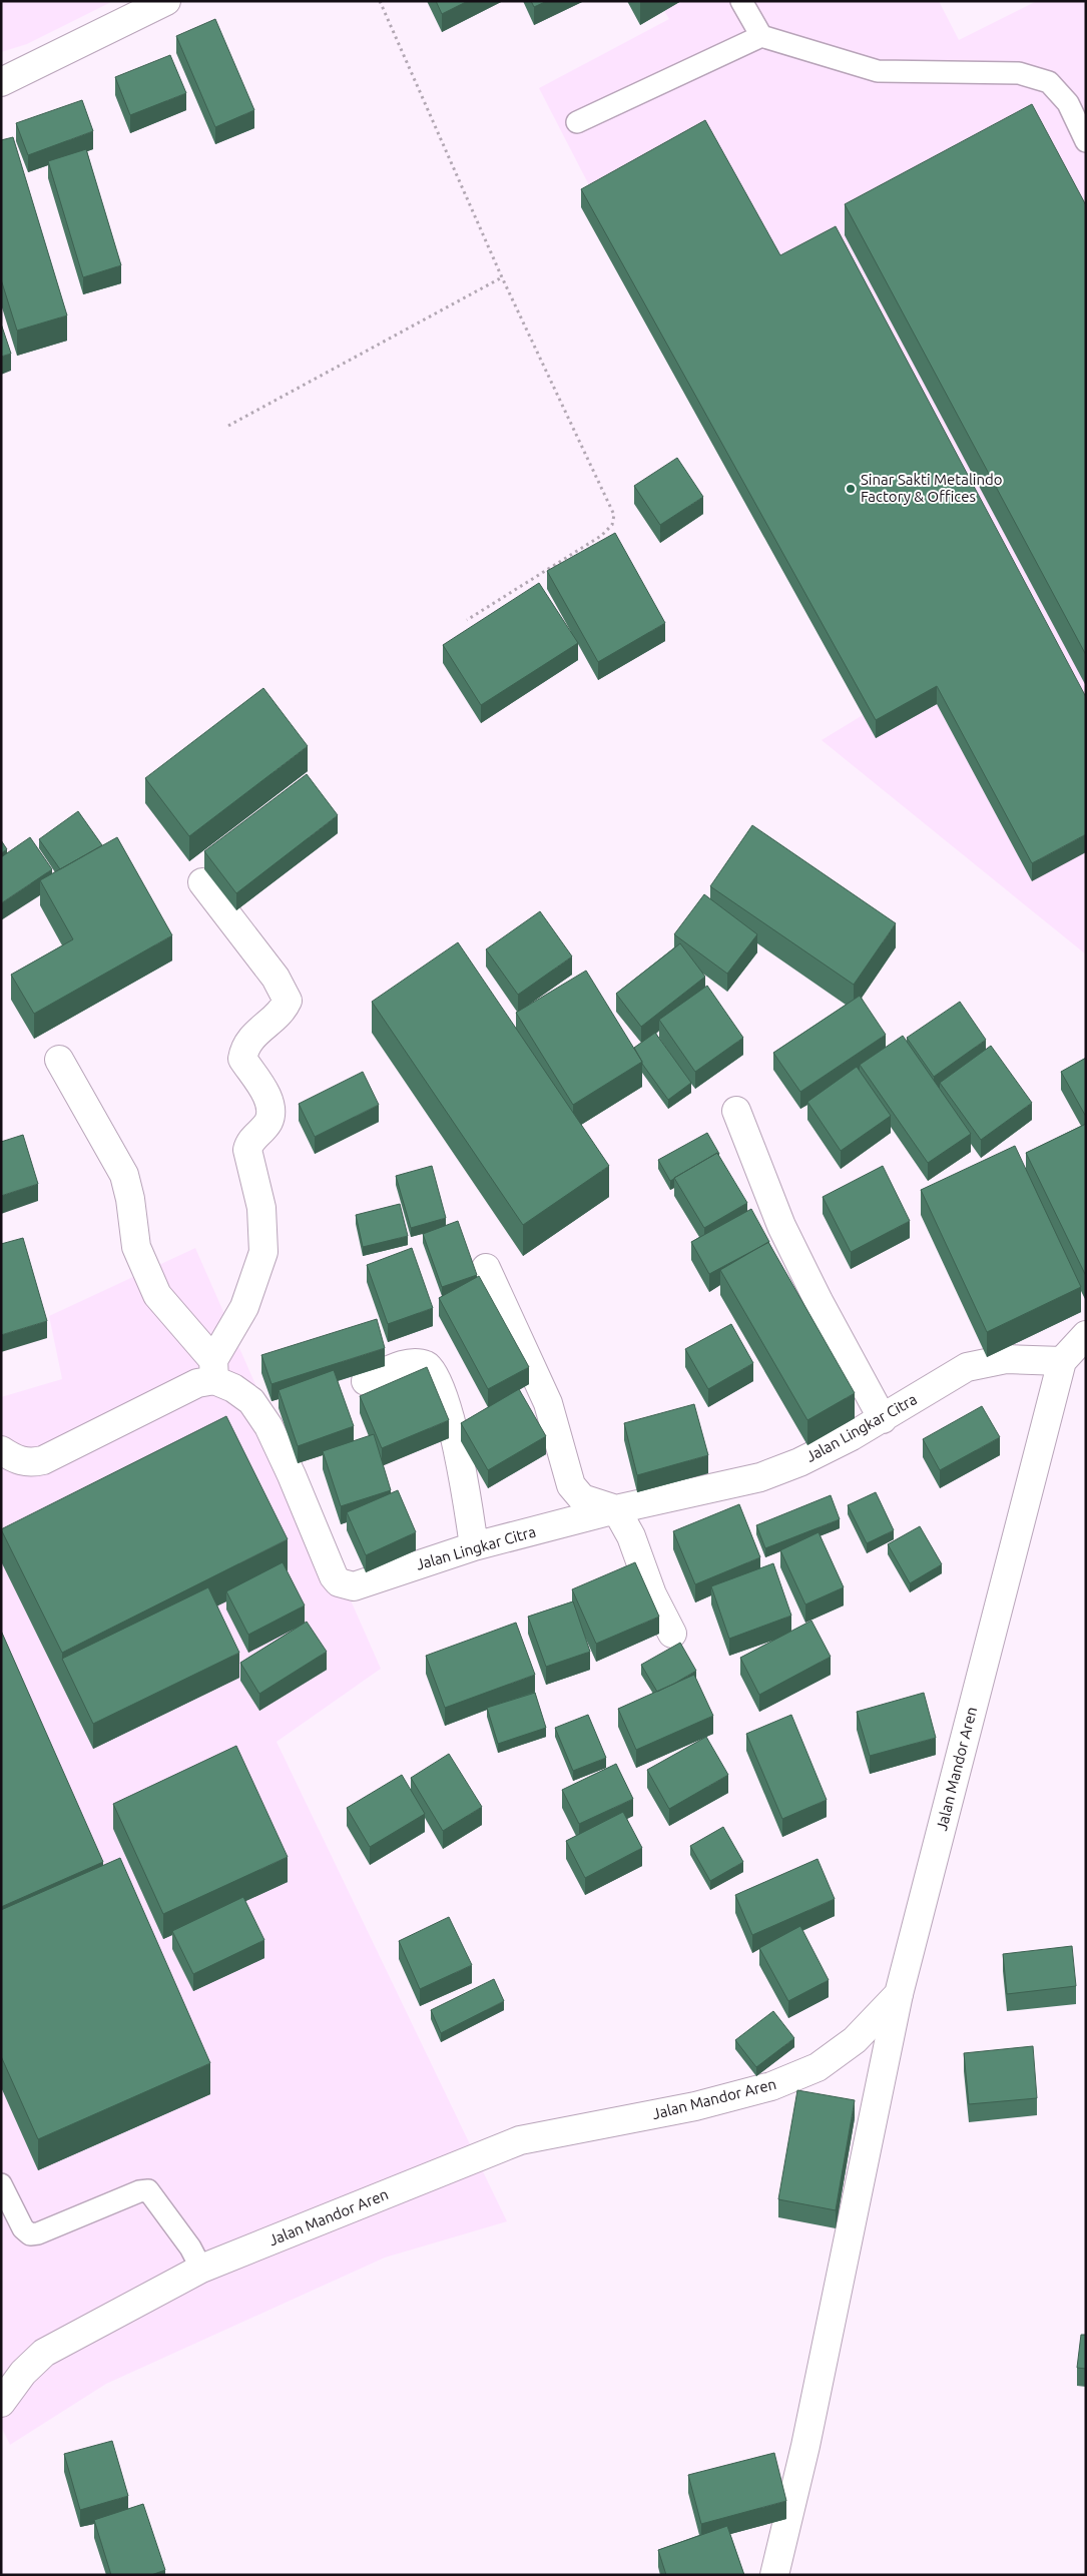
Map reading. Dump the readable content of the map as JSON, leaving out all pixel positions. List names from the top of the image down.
{
  "streets": {
    "street": ["Jalan Lingkar Citra", "Jalan Mandor Aren"]
  },
  "crossings": [
    ["Jalan Lingkar Citra", "Jalan Mandor Aren"]
  ],
  "places": ["Sinar Sakti Metalindo Factory & Offices"]
}
